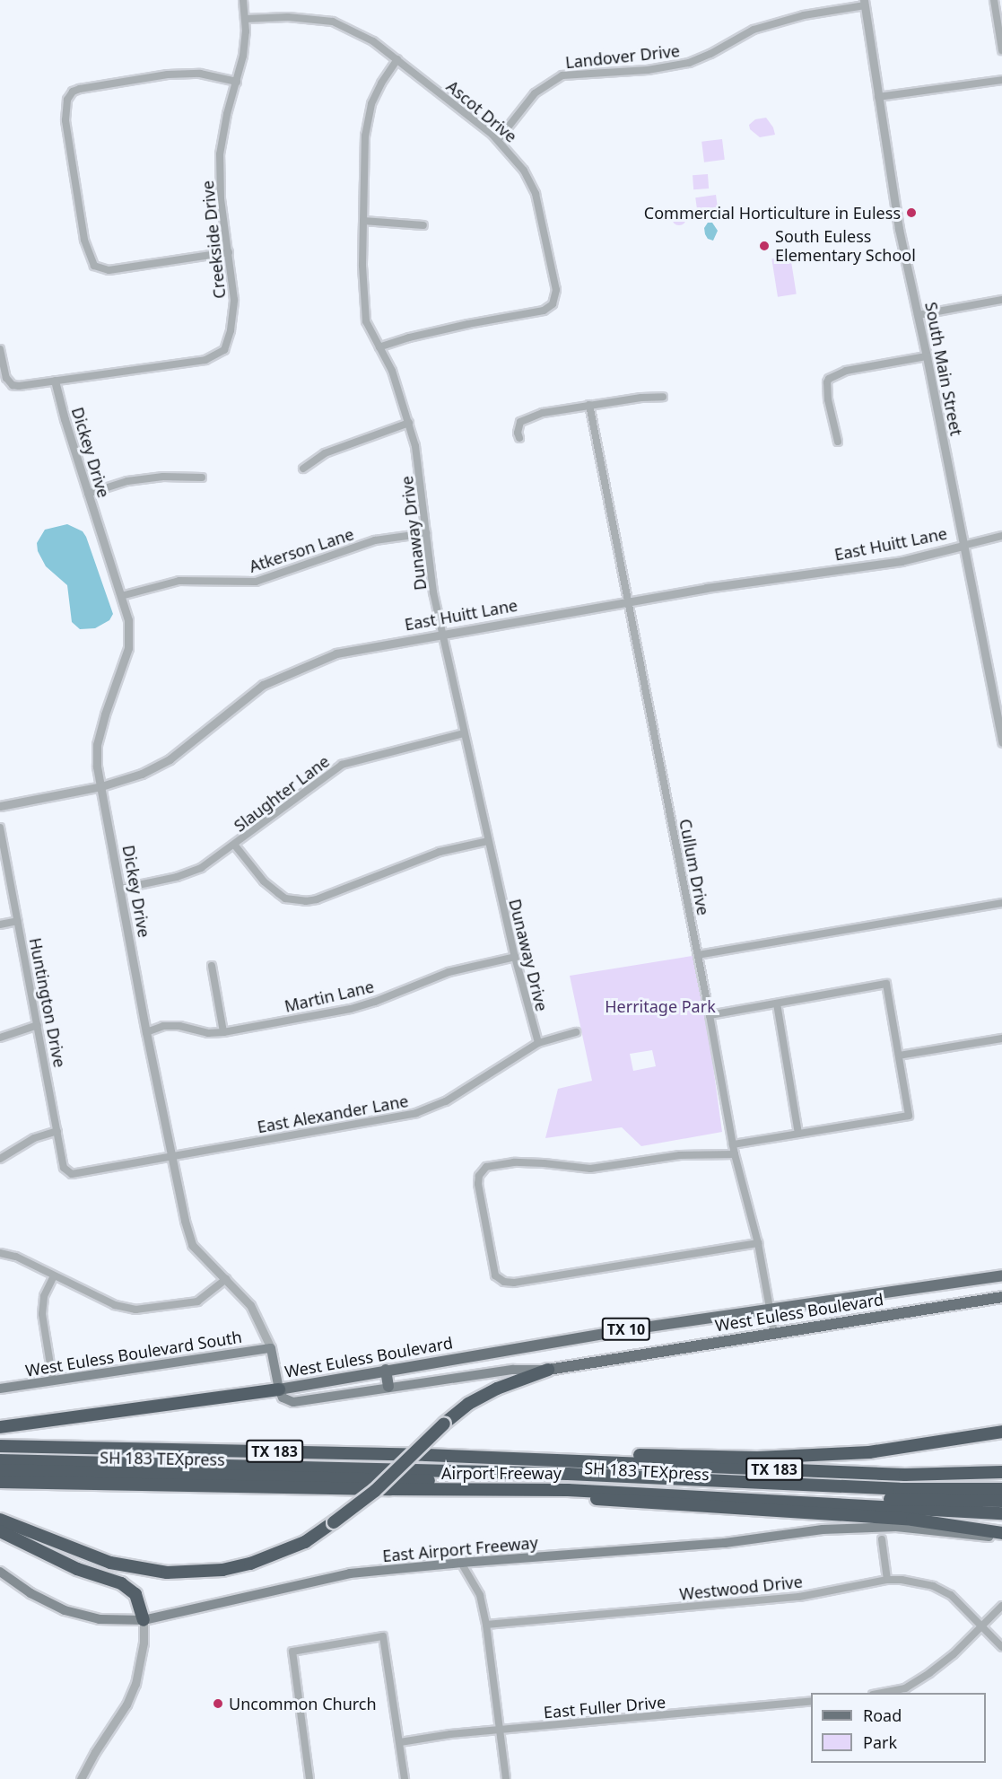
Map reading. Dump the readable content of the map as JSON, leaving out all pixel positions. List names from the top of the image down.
{
  "streets": {
    "highway": ["TX 183", "SH 183 TEXpress", "Airport Freeway"],
    "main road": [
      "Dickey Drive",
      "West Euless Boulevard",
      "TX 10",
      "West Euless Boulevard South",
      "East Airport Freeway"
    ],
    "street": [
      "Landover Drive",
      "Ascot Drive",
      "Creekside Drive",
      "South Main Street",
      "Dunaway Drive",
      "East Huitt Lane",
      "Atkerson Lane",
      "Slaughter Lane",
      "Cullum Drive",
      "Martin Lane",
      "Huntington Drive",
      "East Alexander Lane",
      "Westwood Drive",
      "East Fuller Drive"
    ]
  },
  "crossings": [
    ["Landover Drive", "Ascot Drive"],
    ["Landover Drive", "South Main Street"],
    ["Ascot Drive", "Creekside Drive"],
    ["Ascot Drive", "Dunaway Drive"],
    ["Creekside Drive", "Dickey Drive"],
    ["South Main Street", "East Huitt Lane"],
    ["Dickey Drive", "East Huitt Lane"],
    ["Dickey Drive", "Atkerson Lane"],
    ["Dickey Drive", "Slaughter Lane"],
    ["Dickey Drive", "Martin Lane"],
    ["Dickey Drive", "East Alexander Lane"],
    ["Dickey Drive", "West Euless Boulevard"],
    ["Dickey Drive", "West Euless Boulevard South"],
    ["Dunaway Drive", "East Huitt Lane"],
    ["Dunaway Drive", "Atkerson Lane"],
    ["Dunaway Drive", "Slaughter Lane"],
    ["Dunaway Drive", "Martin Lane"],
    ["Dunaway Drive", "East Alexander Lane"],
    ["East Huitt Lane", "Cullum Drive"],
    ["Cullum Drive", "West Euless Boulevard"],
    ["Huntington Drive", "East Alexander Lane"]
  ],
  "parks": ["Herritage Park"],
  "places": ["Commercial Horticulture in Euless", "South Euless Elementary School", "Uncommon Church"],
  "legend": ["Road", "Park"]
}
